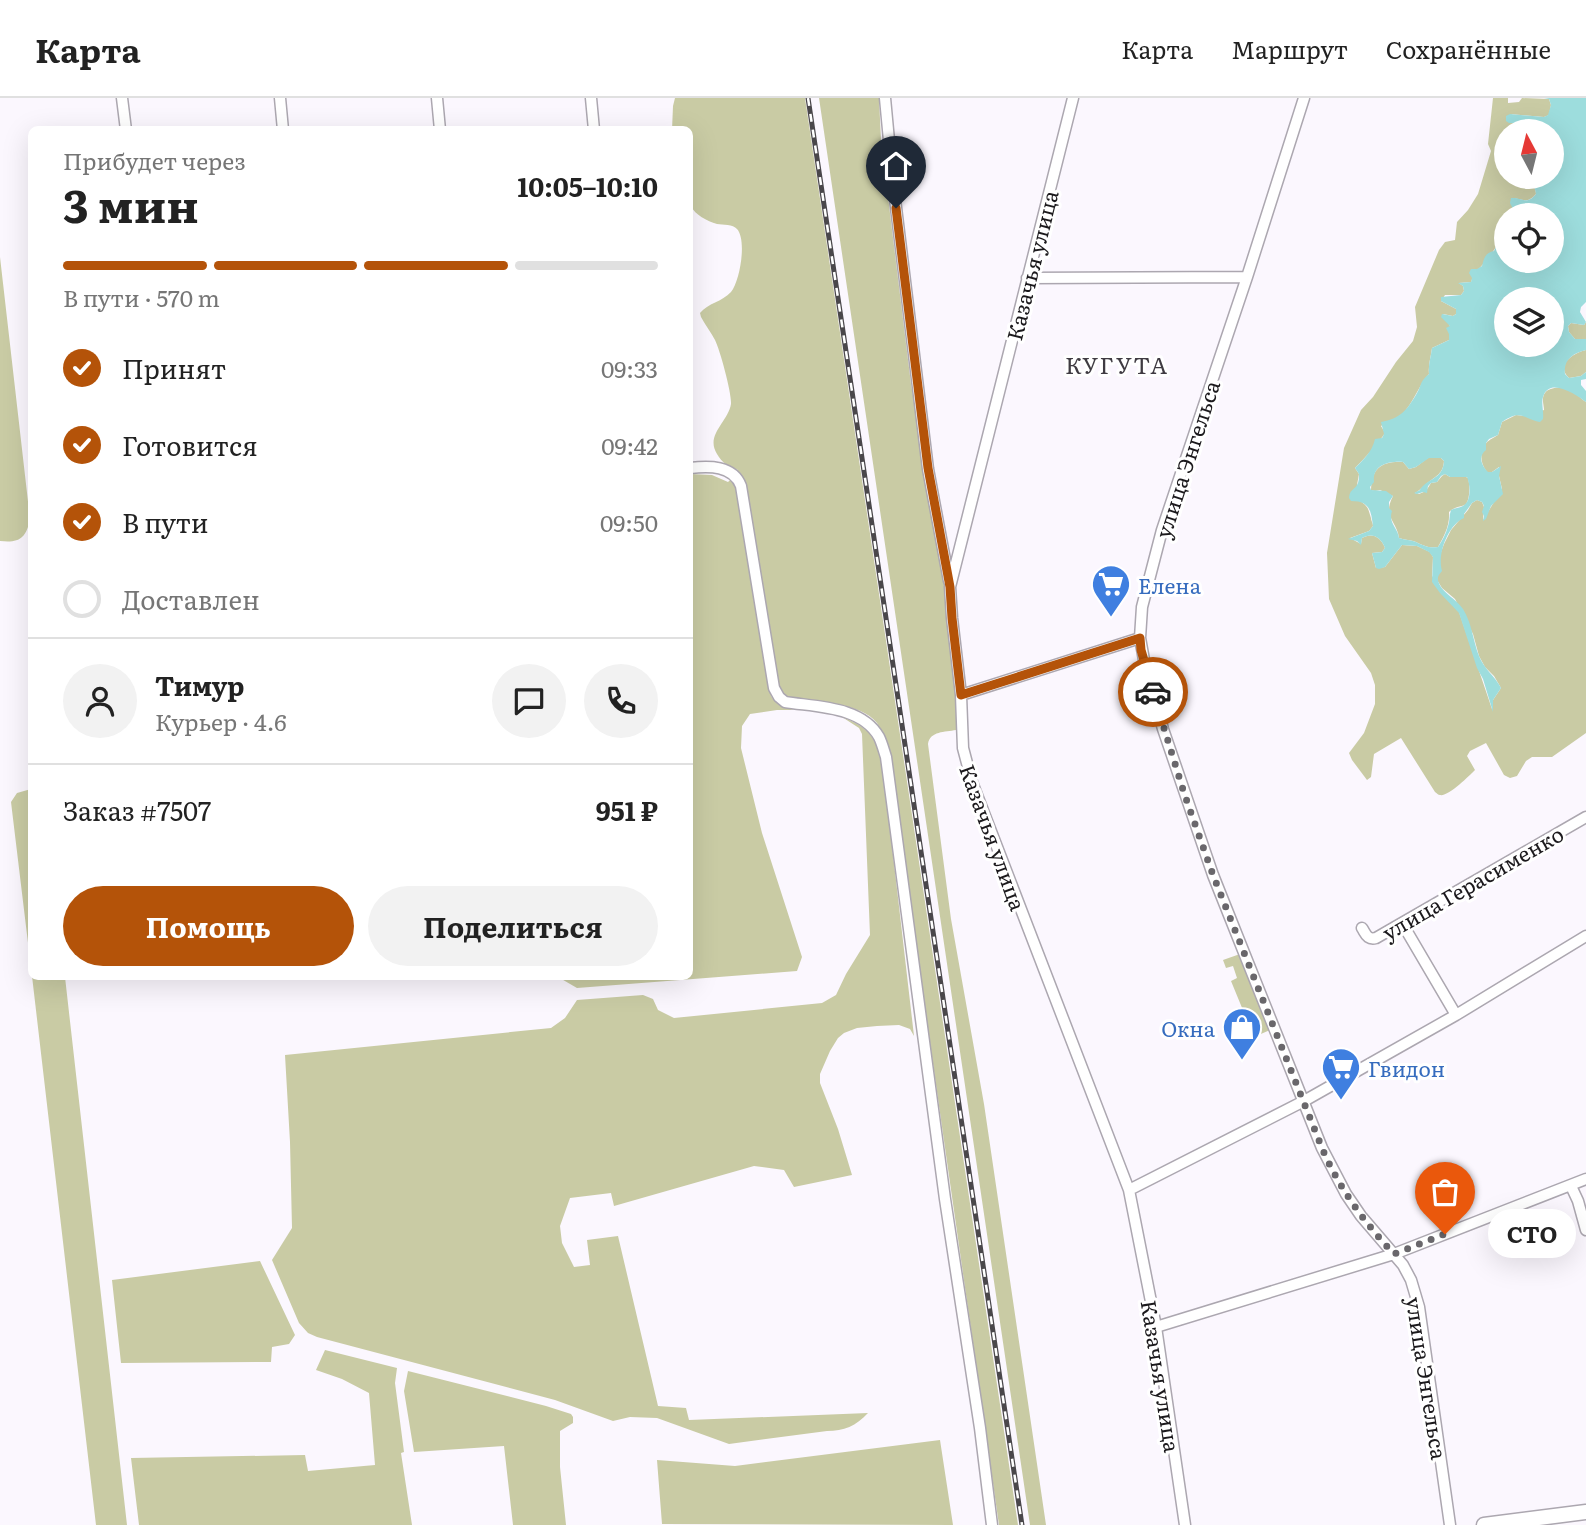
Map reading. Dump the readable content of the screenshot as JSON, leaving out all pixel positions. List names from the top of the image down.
{
  "streets": {
    "street": ["Казачья улица", "улица Энгельса", "улица Герасименко"]
  },
  "districts": ["КУГУТА"],
  "places": {
    "supermarket": ["Елена", "Гвидон"],
    "shop": ["Окна"],
    "other": ["СТО"]
  },
  "north": "top",
  "page": {
    "header": "Карта",
    "nav": ["Карта", "Маршрут", "Сохранённые"],
    "heading": ["3 мин", "Прибудет через", "10:05–10:10"],
    "panel": [
      "Тимур",
      "Курьер · 4.6",
      "Заказ #7507",
      "951 ₽"
    ],
    "bar": "В пути · 570 m",
    "list": [
      ["Принят", "09:33"],
      ["Готовится", "09:42"],
      ["В пути", "09:50"],
      "Доставлен"
    ],
    "buttons": ["Помощь", "Поделиться"],
    "bubble": "СТО"
  }
}
